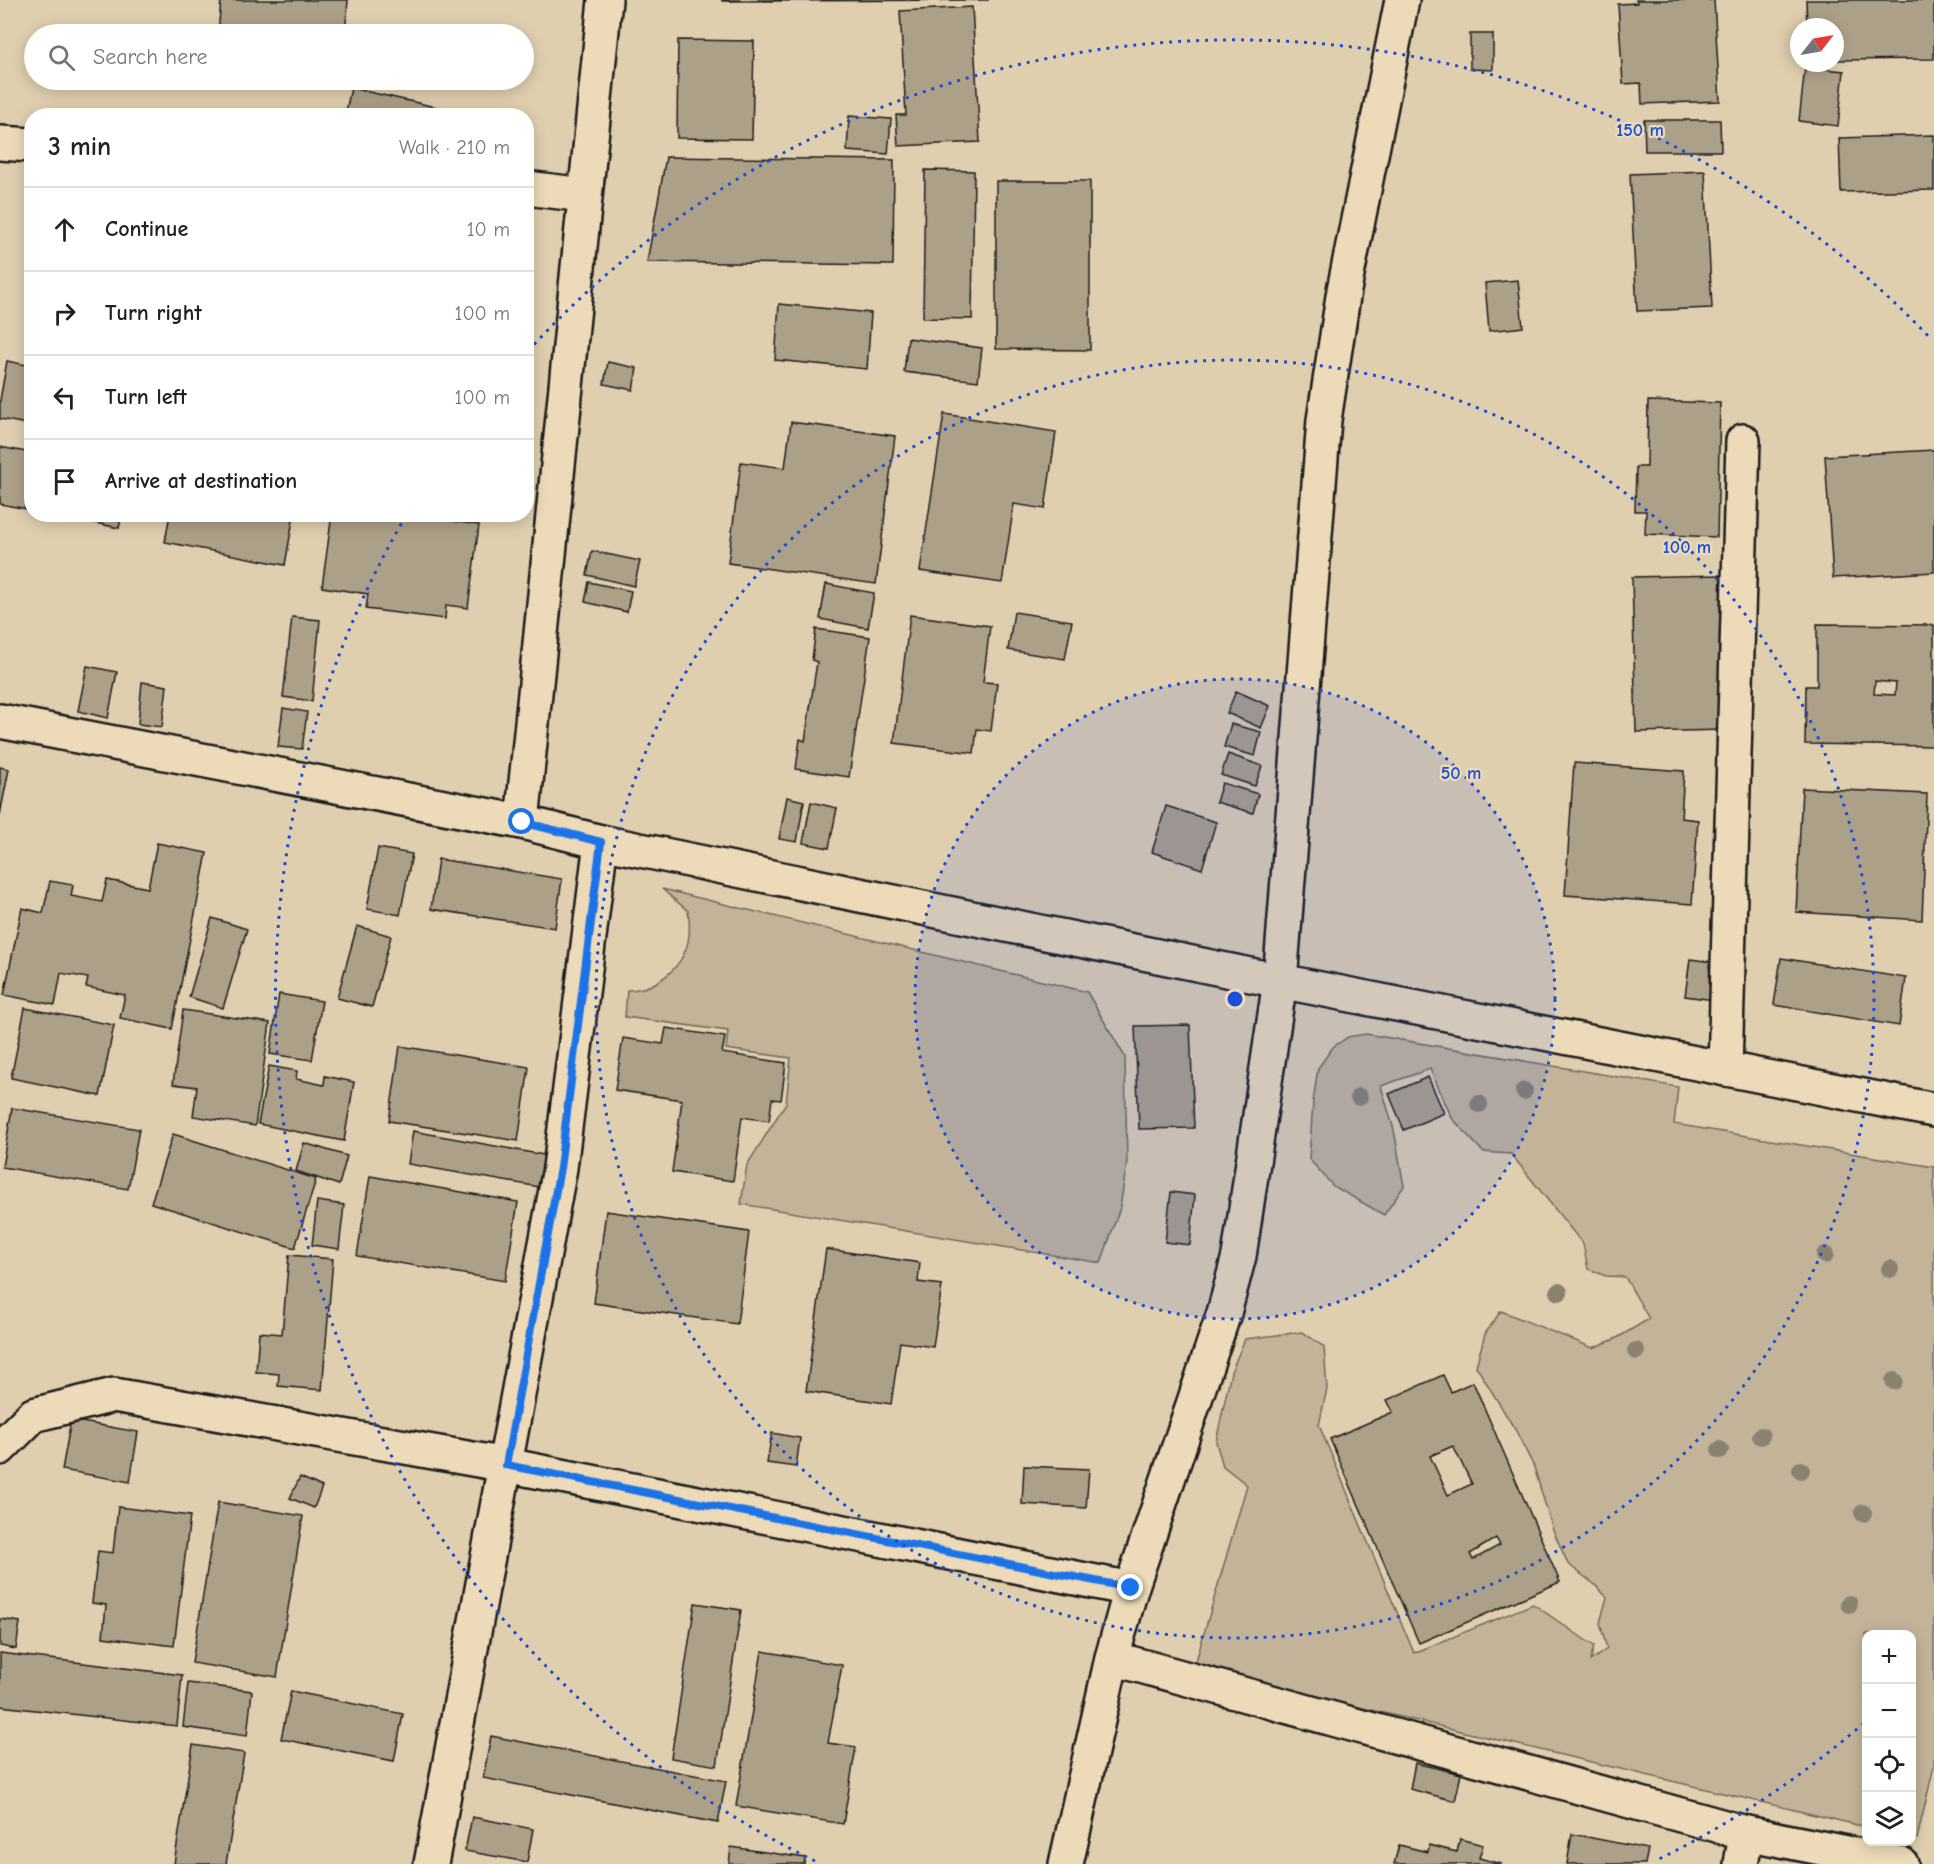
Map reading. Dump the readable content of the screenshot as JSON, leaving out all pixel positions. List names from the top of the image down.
{
  "north": "top right",
  "page": {
    "search": "Search here",
    "heading": ["3 min", "Walk · 210 m"],
    "list": [
      ["Continue", "10 m"],
      ["Turn right", "100 m"],
      ["Turn left", "100 m"],
      "Arrive at destination"
    ],
    "map_buttons": ["+", "−"]
  },
  "rings": ["150 m", "100 m", "50 m"]
}
